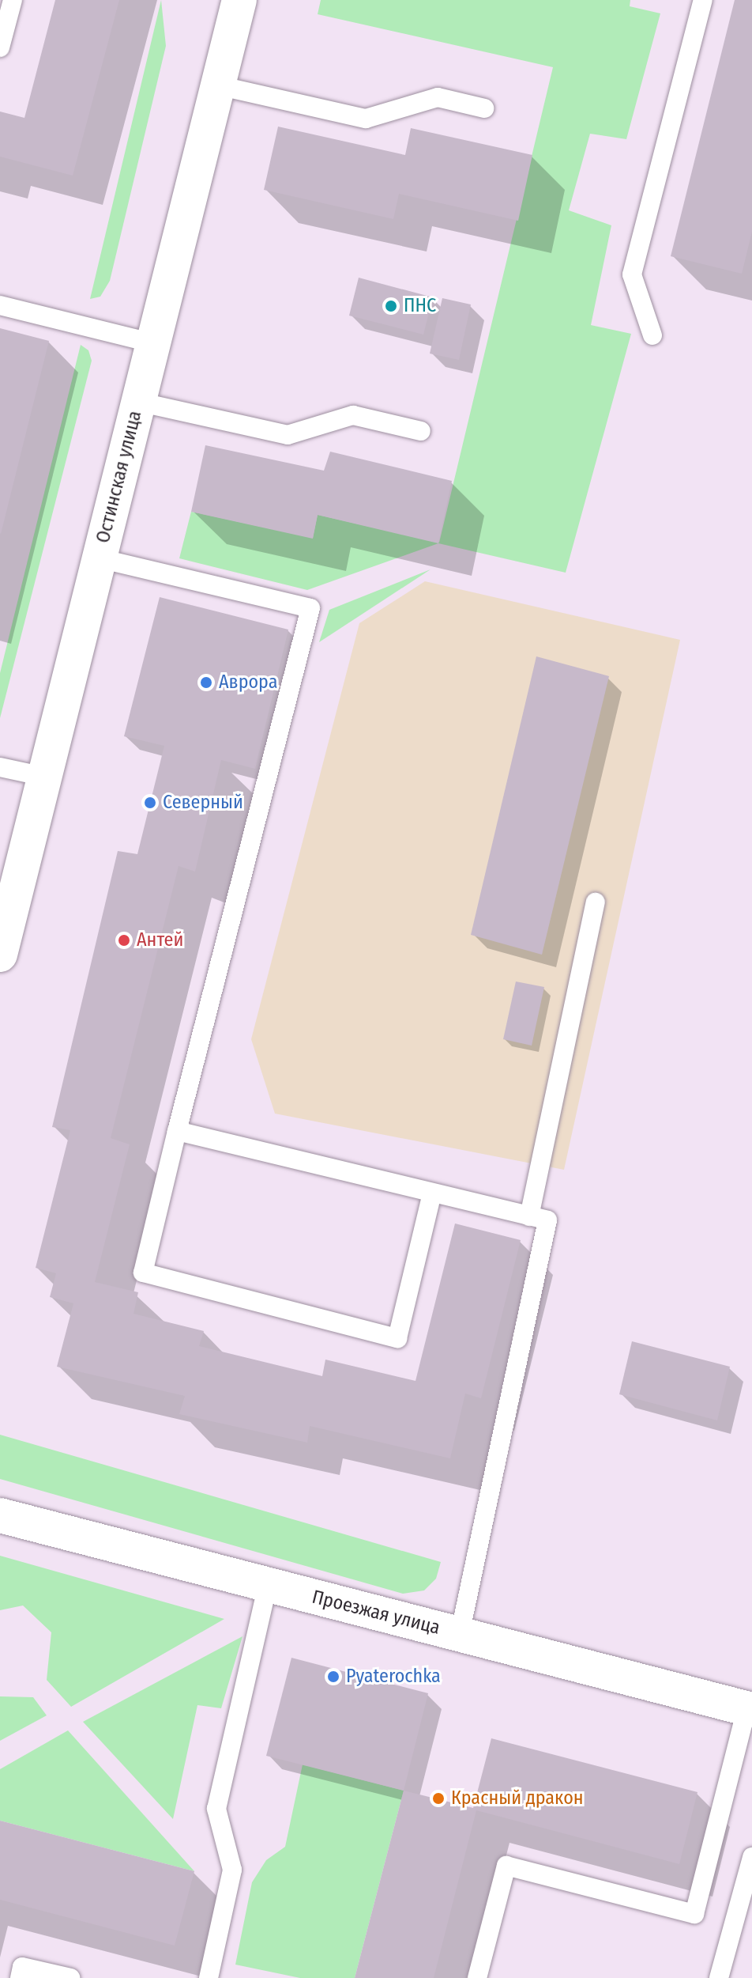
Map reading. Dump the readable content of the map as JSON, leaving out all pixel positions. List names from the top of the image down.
{
  "streets": {
    "street": ["Остинская улица", "Проезжая улица"]
  },
  "places": [
    "ПНС",
    "Аврора",
    "Северный",
    "Антей",
    "Pyaterochka",
    "Красный дракон"
  ]
}
